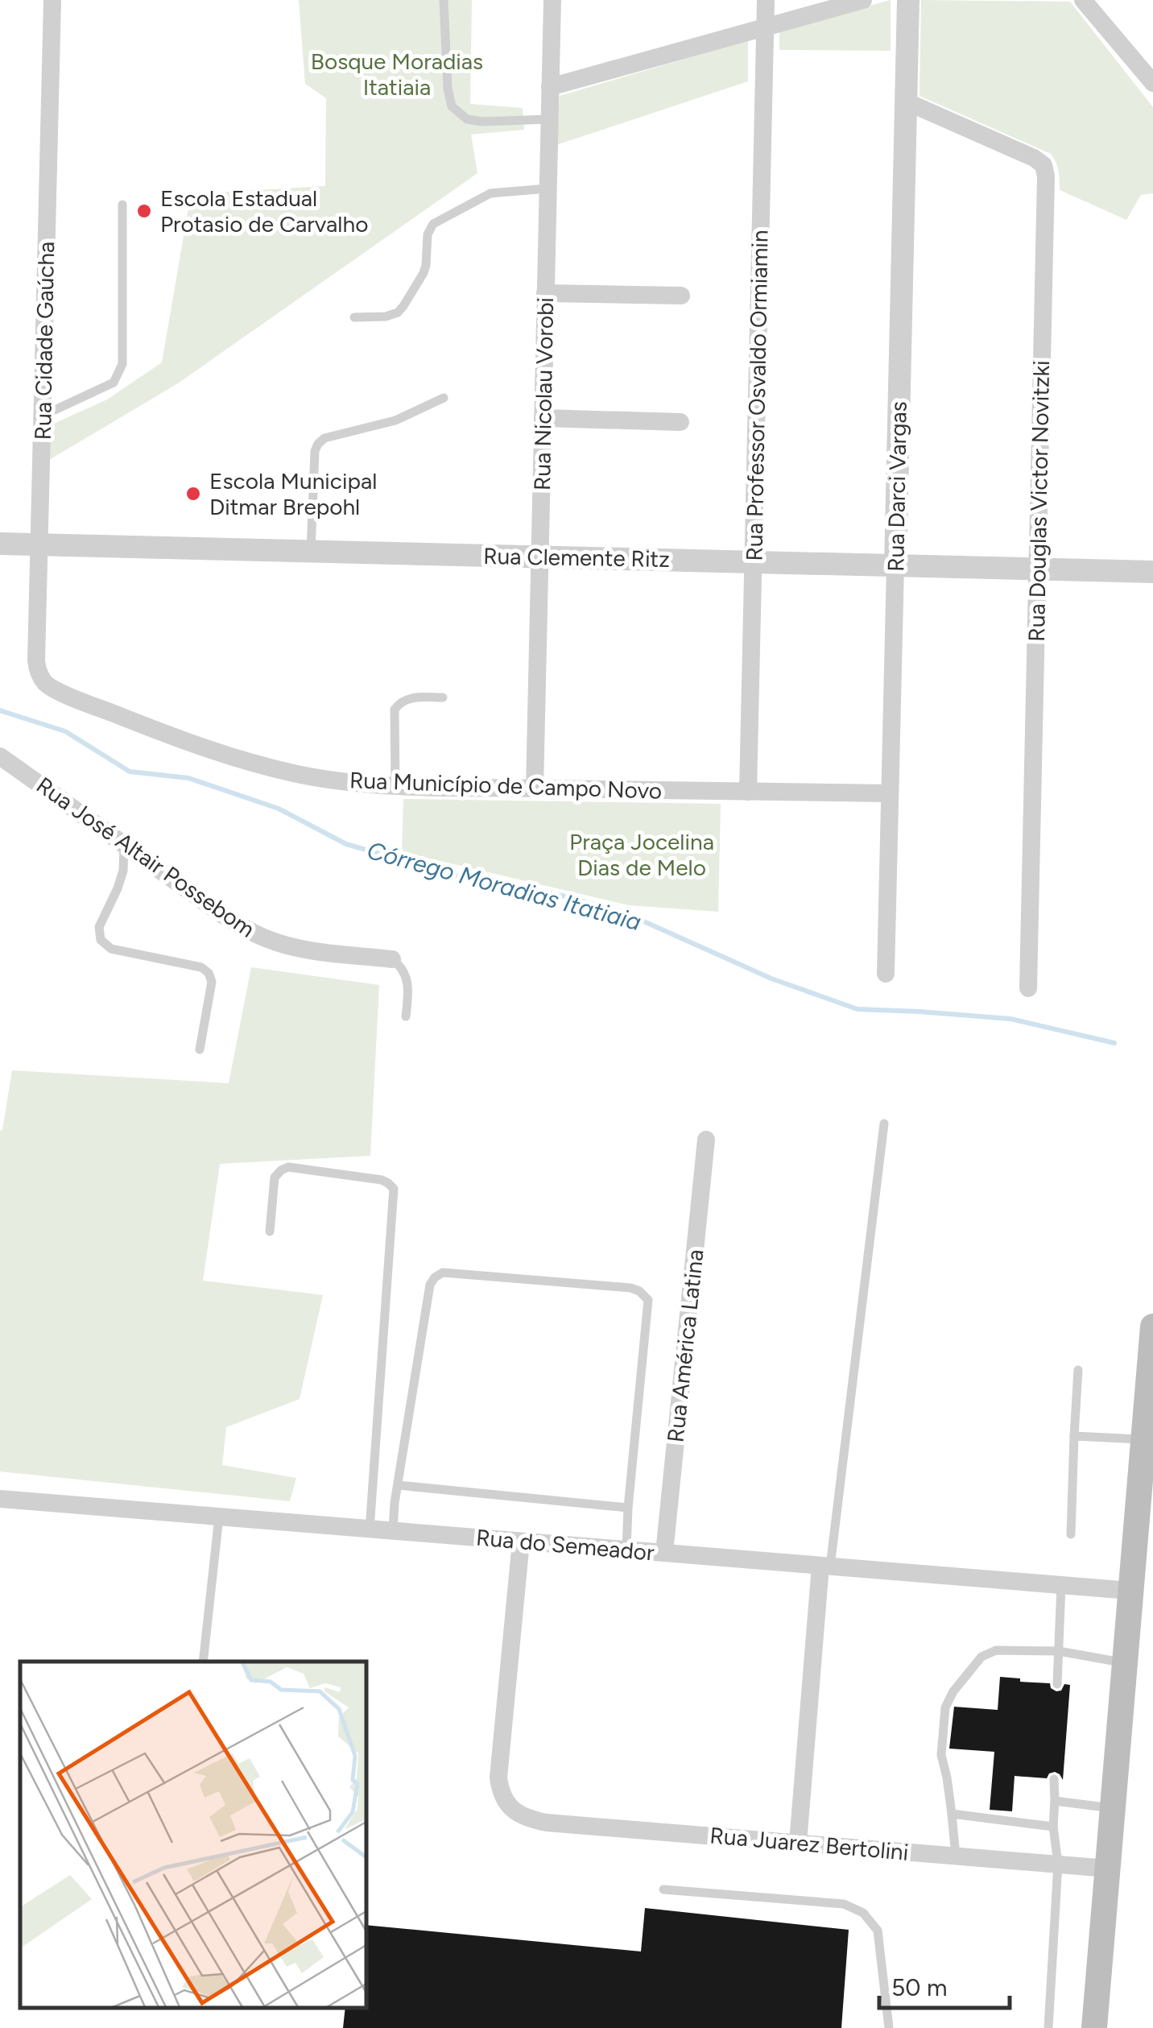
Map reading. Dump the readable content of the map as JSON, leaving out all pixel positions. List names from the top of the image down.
{
  "streets": {
    "street": [
      "Rua Cidade Gaúcha",
      "Rua Nicolau Vorobi",
      "Rua Professor Osvaldo Ormiamin",
      "Rua Darci Vargas",
      "Rua Douglas Victor Novitzki",
      "Rua Clemente Ritz",
      "Rua Município de Campo Novo",
      "Rua José Altair Possebom",
      "Rua América Latina",
      "Rua do Semeador",
      "Rua Juarez Bertolini"
    ]
  },
  "crossings": [
    ["Rua Cidade Gaúcha", "Rua Clemente Ritz"],
    ["Rua Cidade Gaúcha", "Rua Município de Campo Novo"],
    ["Rua Nicolau Vorobi", "Rua Clemente Ritz"],
    ["Rua Nicolau Vorobi", "Rua Município de Campo Novo"],
    ["Rua Professor Osvaldo Ormiamin", "Rua Clemente Ritz"],
    ["Rua Professor Osvaldo Ormiamin", "Rua Município de Campo Novo"],
    ["Rua Darci Vargas", "Rua Douglas Victor Novitzki"],
    ["Rua Darci Vargas", "Rua Clemente Ritz"],
    ["Rua Darci Vargas", "Rua Município de Campo Novo"],
    ["Rua Douglas Victor Novitzki", "Rua Clemente Ritz"],
    ["Rua América Latina", "Rua do Semeador"],
    ["Rua do Semeador", "Rua Juarez Bertolini"]
  ],
  "water": ["Córrego Moradias Itatiaia"],
  "parks": ["Bosque Moradias Itatiaia", "Praça Jocelina Dias de Melo"],
  "places": ["Escola Estadual Protasio de Carvalho", "Escola Municipal Ditmar Brepohl"],
  "scale_bar": "50 m"
}
